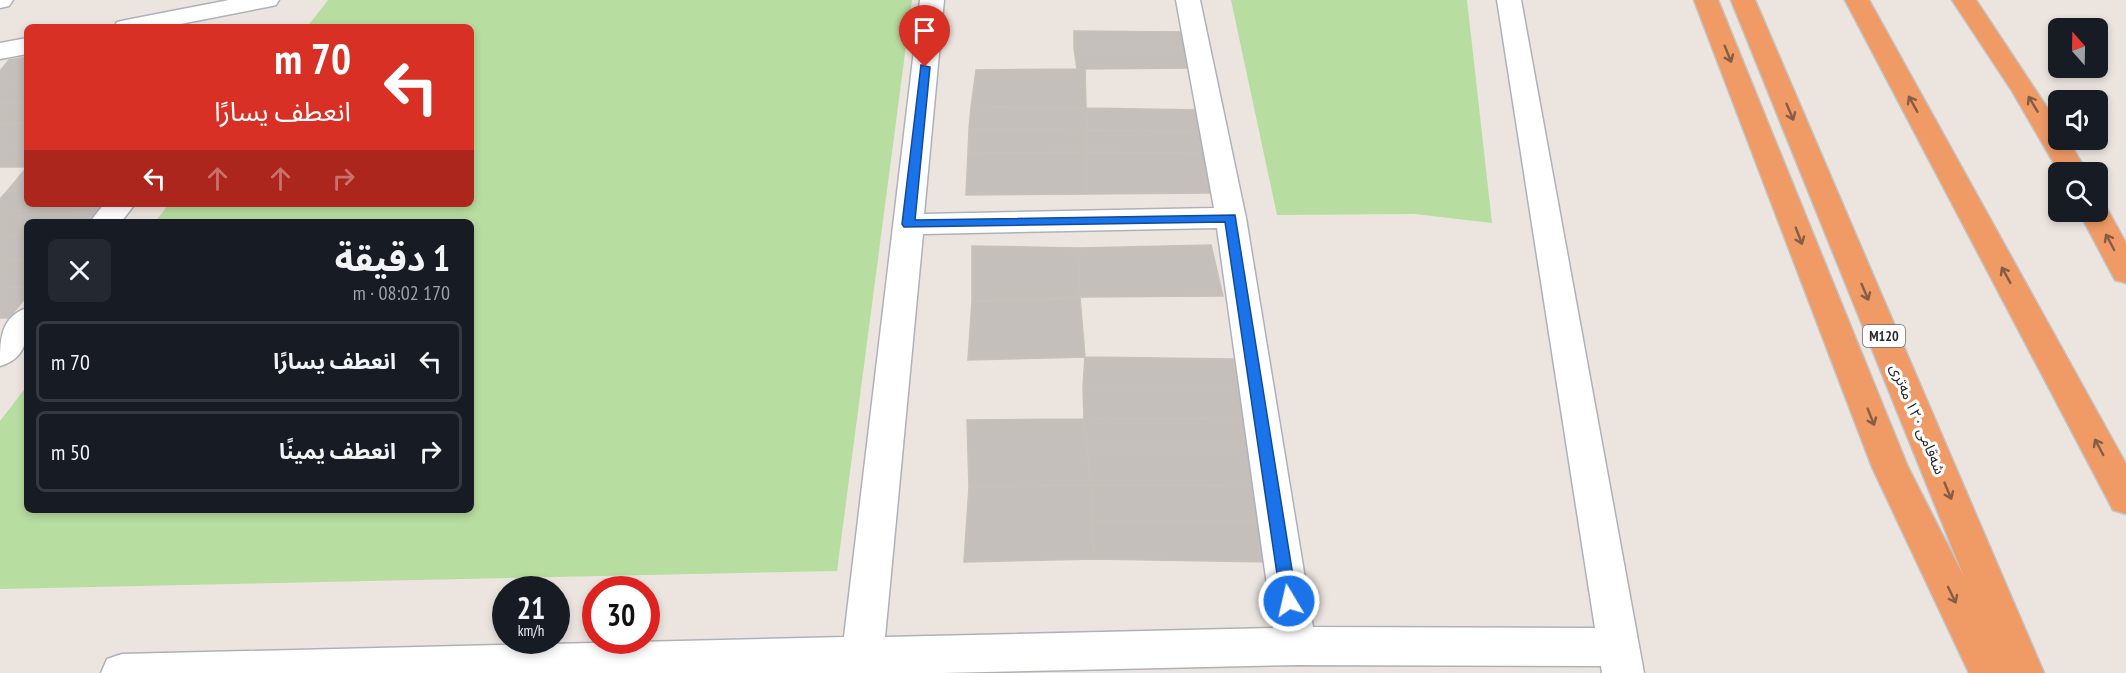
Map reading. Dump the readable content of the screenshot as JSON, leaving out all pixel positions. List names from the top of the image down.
{
  "streets": {
    "highway": ["M120", "شەقامی ١٢٠ مەتری"]
  },
  "north": "top",
  "page": {
    "turn": ["70 m", "انعطف يسارًا"],
    "heading": ["1 دقيقة", "170 m · 08:02"],
    "list": [
      {
        "name": "انعطف يسارًا",
        "value": "70 m"
      },
      {
        "name": "انعطف يمينًا",
        "value": "50 m"
      }
    ],
    "speed": "21 km/h",
    "limit": "30"
  }
}
